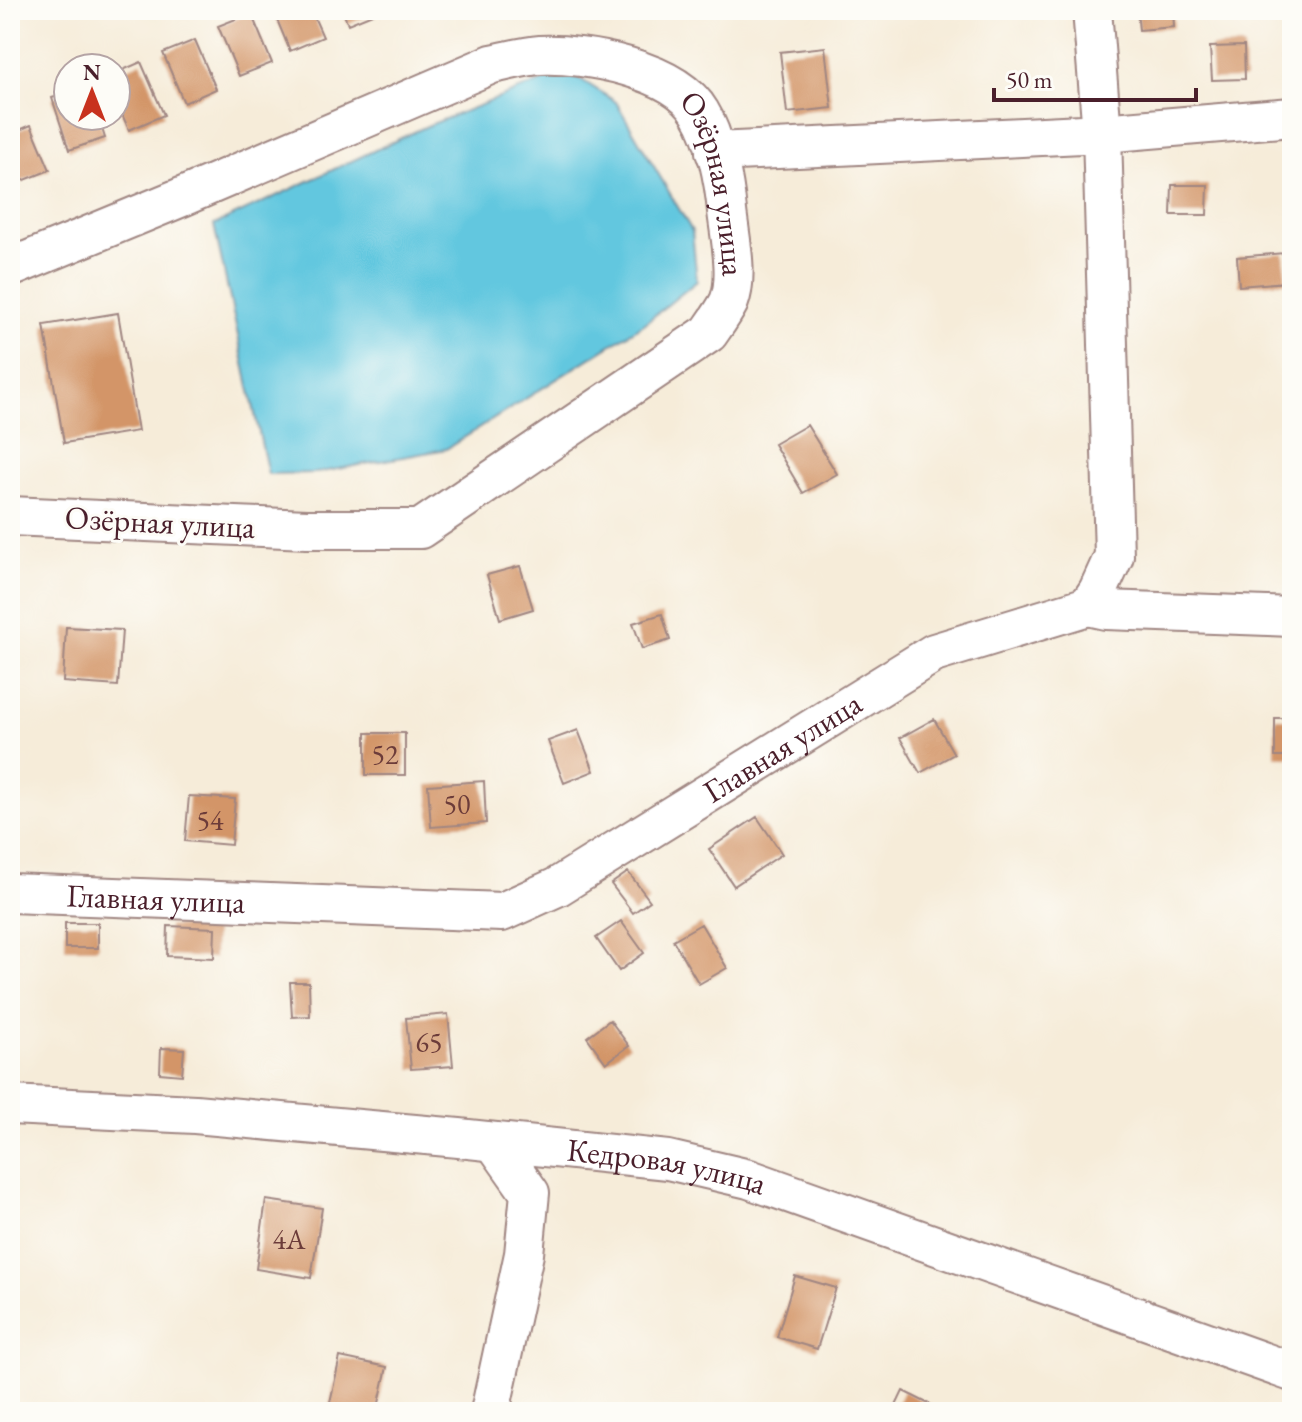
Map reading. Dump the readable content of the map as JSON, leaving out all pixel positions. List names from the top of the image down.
{
  "streets": {
    "lane": ["Озёрная улица", "Главная улица", "Кедровая улица"]
  },
  "house_numbers": [
    "52",
    "50",
    "54",
    "65",
    "4А"
  ],
  "scale_bar": "50 m",
  "north": "top"
}
